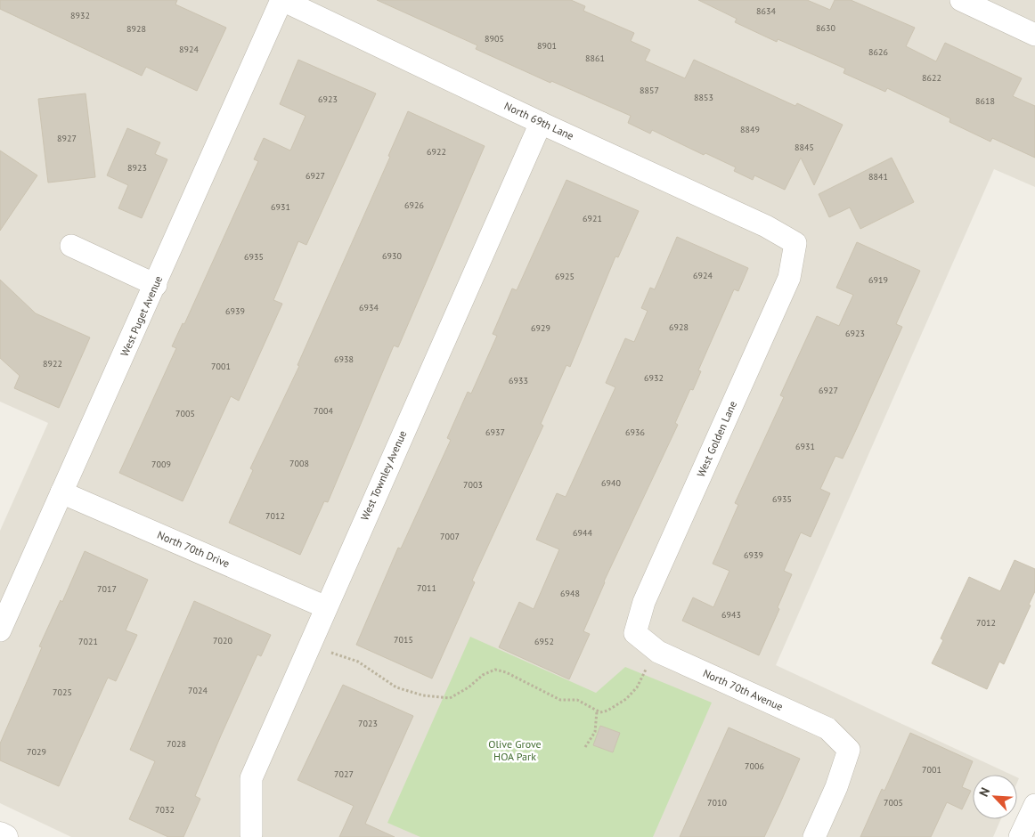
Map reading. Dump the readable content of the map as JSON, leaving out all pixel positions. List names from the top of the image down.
{
  "streets": {
    "street": [
      "North 69th Lane",
      "West Puget Avenue",
      "West Golden Lane",
      "West Townley Avenue",
      "North 70th Drive",
      "North 70th Avenue"
    ]
  },
  "crossings": [
    ["North 69th Lane", "West Puget Avenue"],
    ["North 69th Lane", "West Golden Lane"],
    ["North 69th Lane", "West Townley Avenue"],
    ["West Puget Avenue", "North 70th Drive"],
    ["West Golden Lane", "North 70th Avenue"],
    ["West Townley Avenue", "North 70th Drive"]
  ],
  "parks": ["Olive Grove HOA Park"],
  "house_numbers": [
    "8634",
    "8932",
    "8630",
    "8928",
    "8905",
    "8901",
    "8924",
    "8626",
    "8861",
    "8622",
    "8857",
    "8853",
    "6923",
    "8618",
    "8849",
    "8927",
    "8845",
    "6922",
    "8923",
    "6927",
    "8841",
    "6926",
    "6931",
    "6921",
    "6930",
    "6935",
    "6924",
    "6925",
    "6919",
    "6934",
    "6939",
    "6928",
    "6929",
    "6923",
    "6938",
    "8922",
    "7001",
    "6932",
    "6933",
    "6927",
    "7004",
    "7005",
    "6937",
    "6936",
    "6931",
    "7008",
    "7009",
    "6940",
    "7003",
    "6935",
    "7012",
    "6944",
    "7007",
    "6939",
    "7011",
    "7017",
    "6948",
    "6943",
    "7012",
    "7015",
    "7020",
    "7021",
    "6952",
    "7024",
    "7025",
    "7023",
    "7028",
    "7029",
    "7006",
    "7001",
    "7027",
    "7010",
    "7005",
    "7032"
  ],
  "north": "top left"
}
